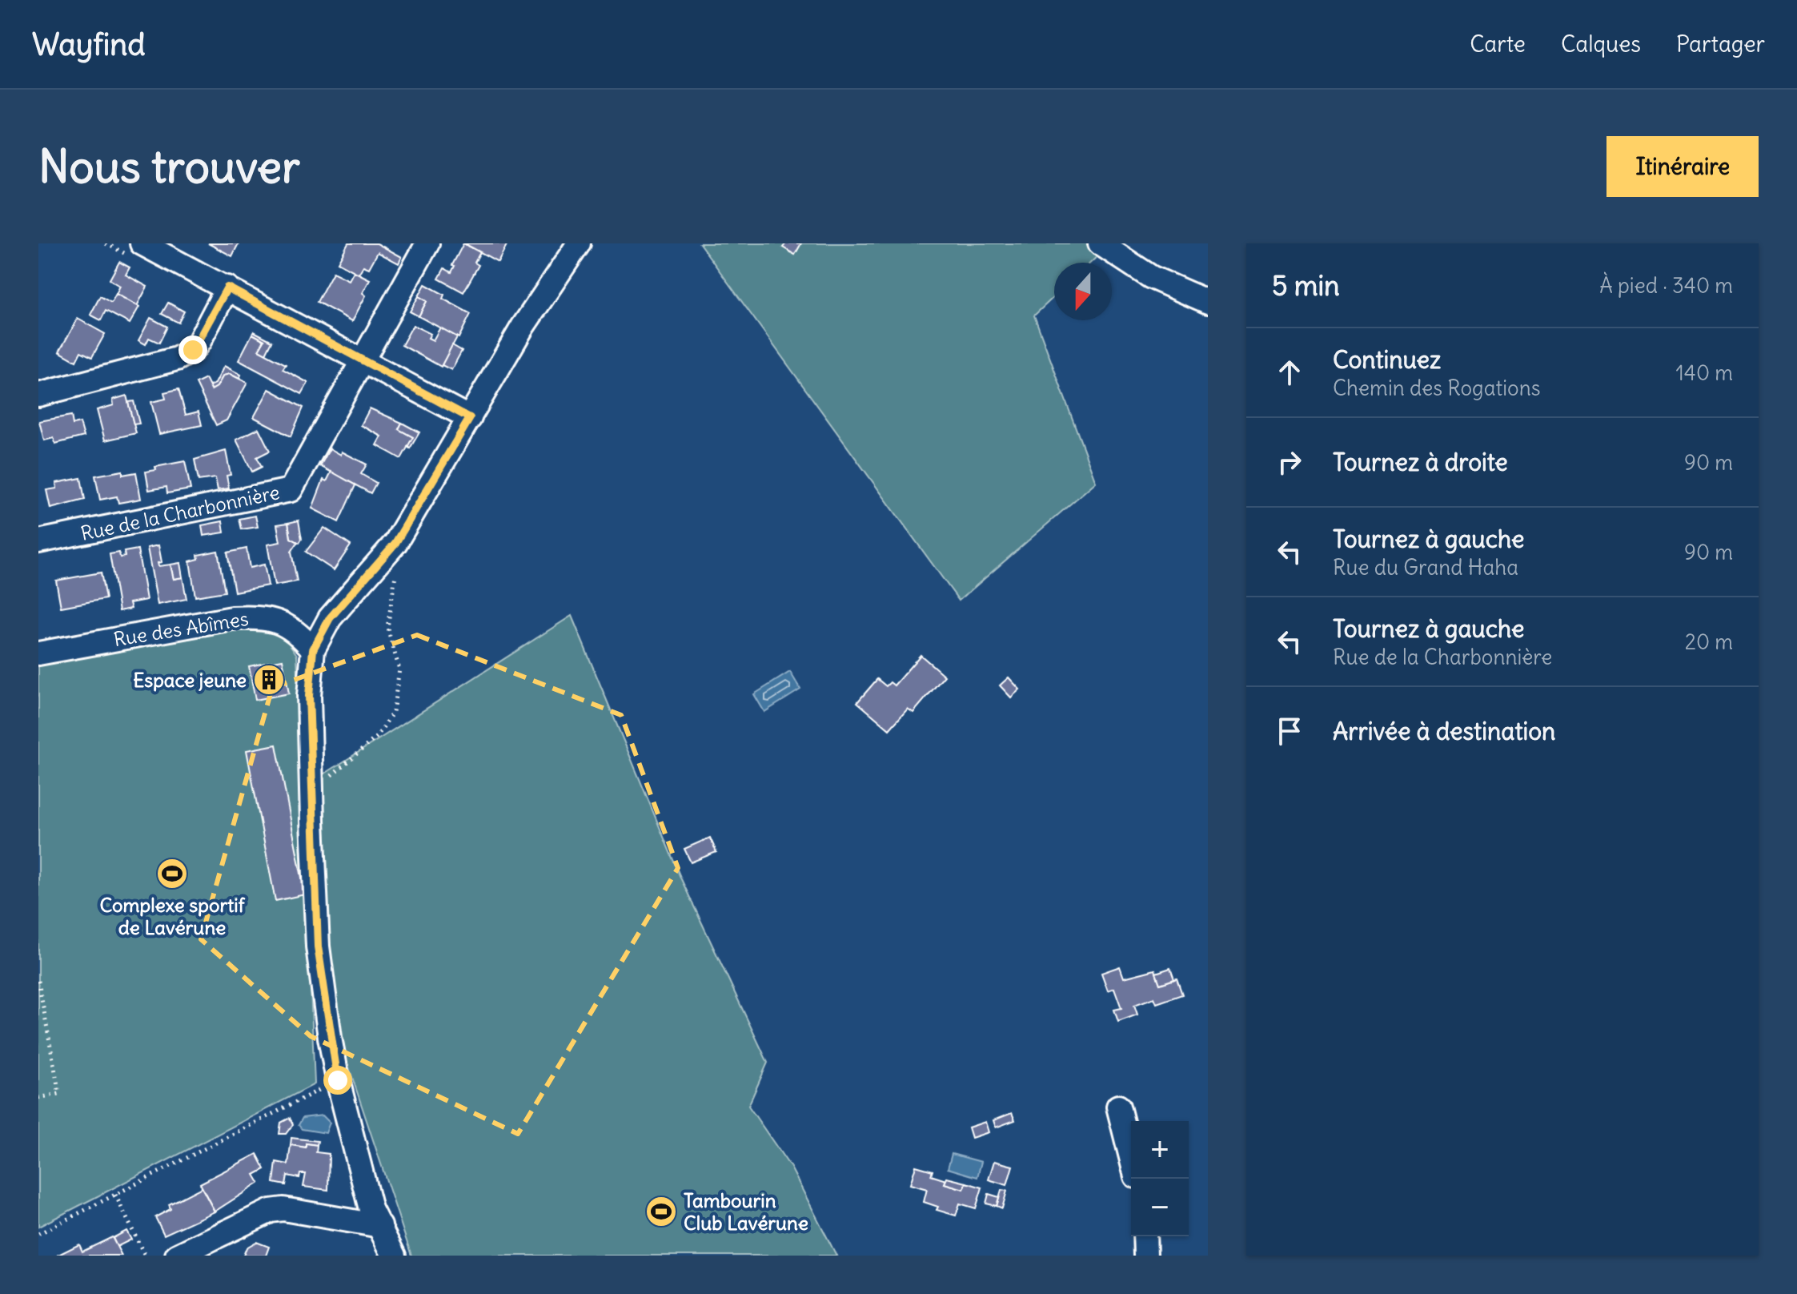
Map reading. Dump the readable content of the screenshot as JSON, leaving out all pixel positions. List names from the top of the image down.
{
  "streets": {
    "street": ["Rue de la Charbonnière", "Rue des Abîmes"]
  },
  "places": {
    "building": ["Espace jeune"],
    "sports": ["Complexe sportif de Lavérune", "Tambourin Club Lavérune"]
  },
  "north": "bottom",
  "page": {
    "header": "Wayfind",
    "nav": ["Carte", "Calques", "Partager"],
    "buttons": "Itinéraire",
    "title": "Nous trouver",
    "heading": ["5 min", "À pied · 340 m"],
    "list": [
      ["Continuez", "Chemin des Rogations", "140 m"],
      ["Tournez à droite", "90 m"],
      ["Tournez à gauche", "Rue du Grand Haha", "90 m"],
      ["Tournez à gauche", "Rue de la Charbonnière", "20 m"],
      "Arrivée à destination"
    ],
    "map_buttons": ["+", "−"]
  }
}
